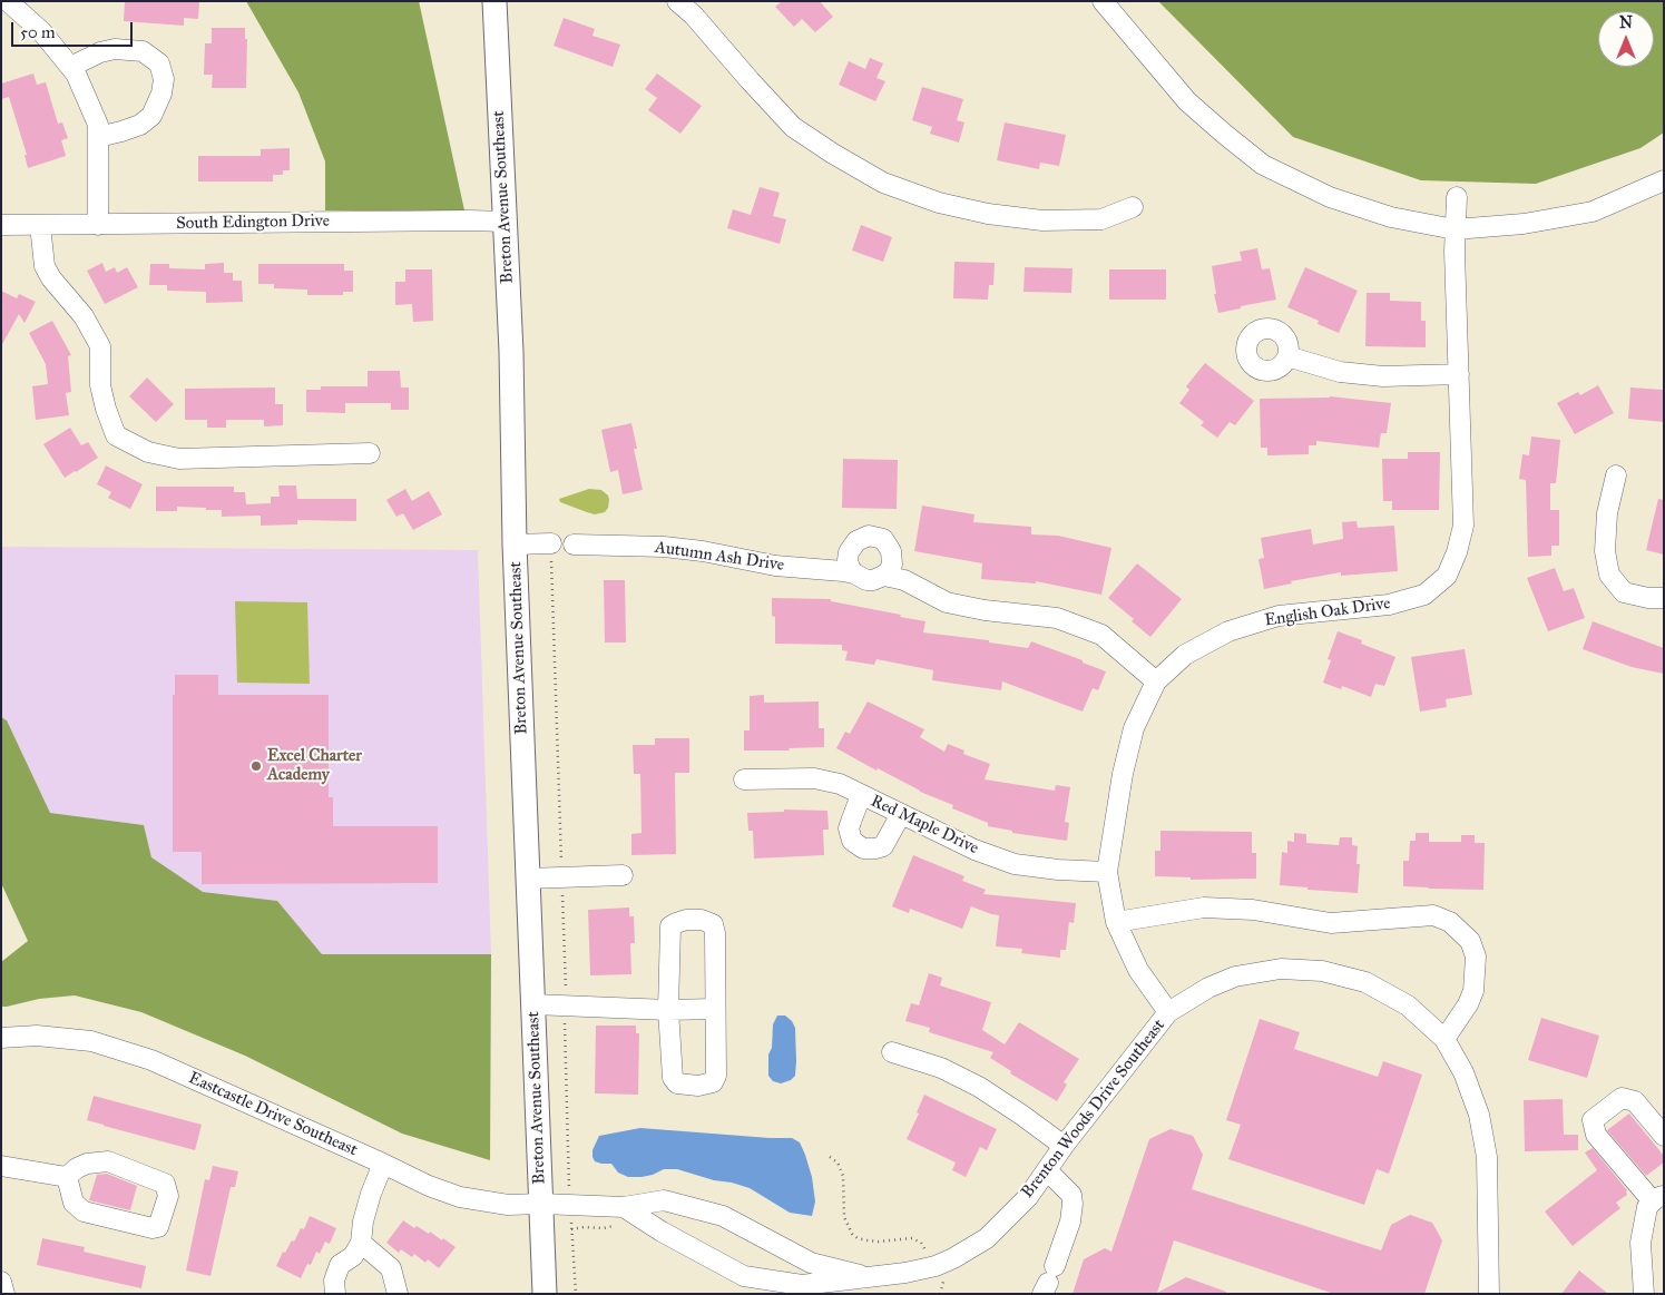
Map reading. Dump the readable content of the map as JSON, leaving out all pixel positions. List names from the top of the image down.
{
  "streets": {
    "main road": ["Breton Avenue Southeast"],
    "street": [
      "South Edington Drive",
      "Autumn Ash Drive",
      "English Oak Drive",
      "Red Maple Drive",
      "Brenton Woods Drive Southeast",
      "Eastcastle Drive Southeast"
    ]
  },
  "crossings": [
    ["Breton Avenue Southeast", "South Edington Drive"],
    ["Breton Avenue Southeast", "Brenton Woods Drive Southeast"],
    ["Breton Avenue Southeast", "Eastcastle Drive Southeast"],
    ["Autumn Ash Drive", "English Oak Drive"],
    ["English Oak Drive", "Red Maple Drive"],
    ["English Oak Drive", "Brenton Woods Drive Southeast"],
    ["Brenton Woods Drive Southeast", "Eastcastle Drive Southeast"]
  ],
  "places": ["Excel Charter Academy"],
  "scale_bar": "50 m",
  "north": "top"
}
